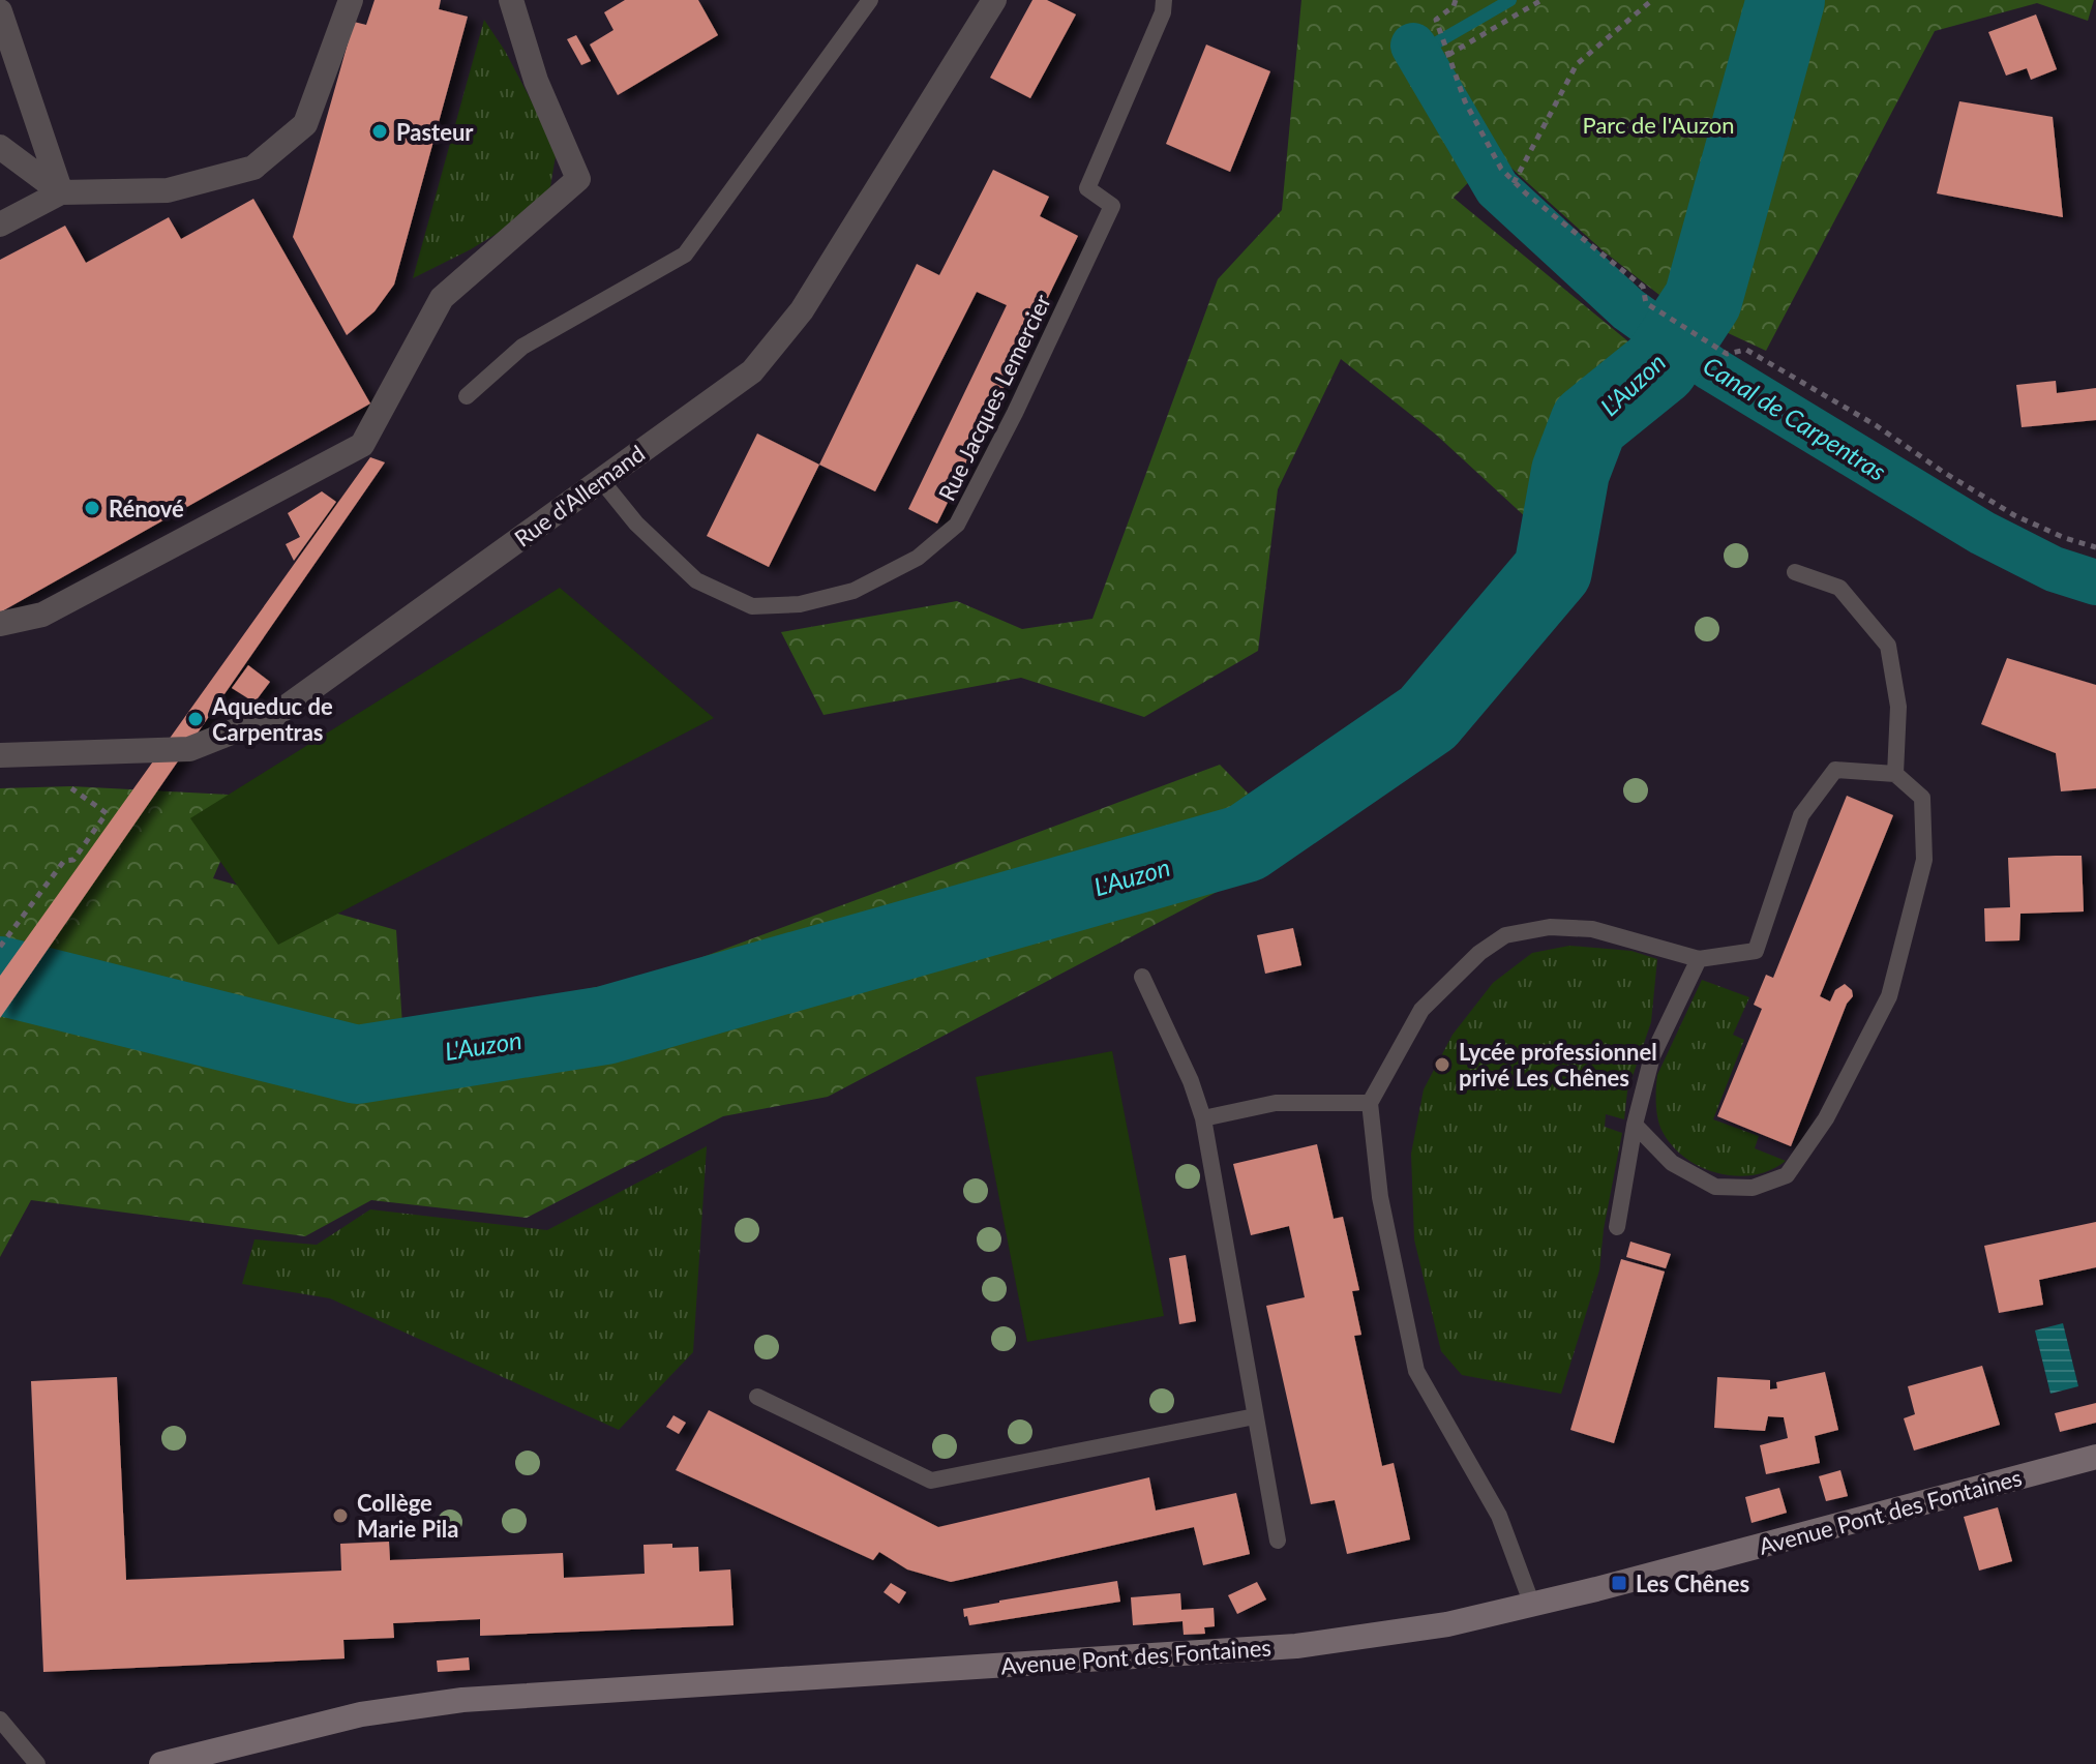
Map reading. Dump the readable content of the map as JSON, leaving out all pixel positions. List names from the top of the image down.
{
  "streets": {
    "main road": ["Avenue Pont des Fontaines"],
    "street": ["Rue d'Allemand"],
    "lane": ["Rue Jacques Lemercier"]
  },
  "crossings": [
    ["Rue Jacques Lemercier", "Rue d'Allemand"]
  ],
  "water": ["L'Auzon", "Canal de Carpentras"],
  "parks": ["Parc de l'Auzon"],
  "places": {
    "other": [
      "Pasteur",
      "Rénové",
      "Aqueduc de Carpentras",
      "Lycée professionnel privé Les Chênes",
      "Collège Marie Pila"
    ],
    "transit": ["Les Chênes"]
  }
}
